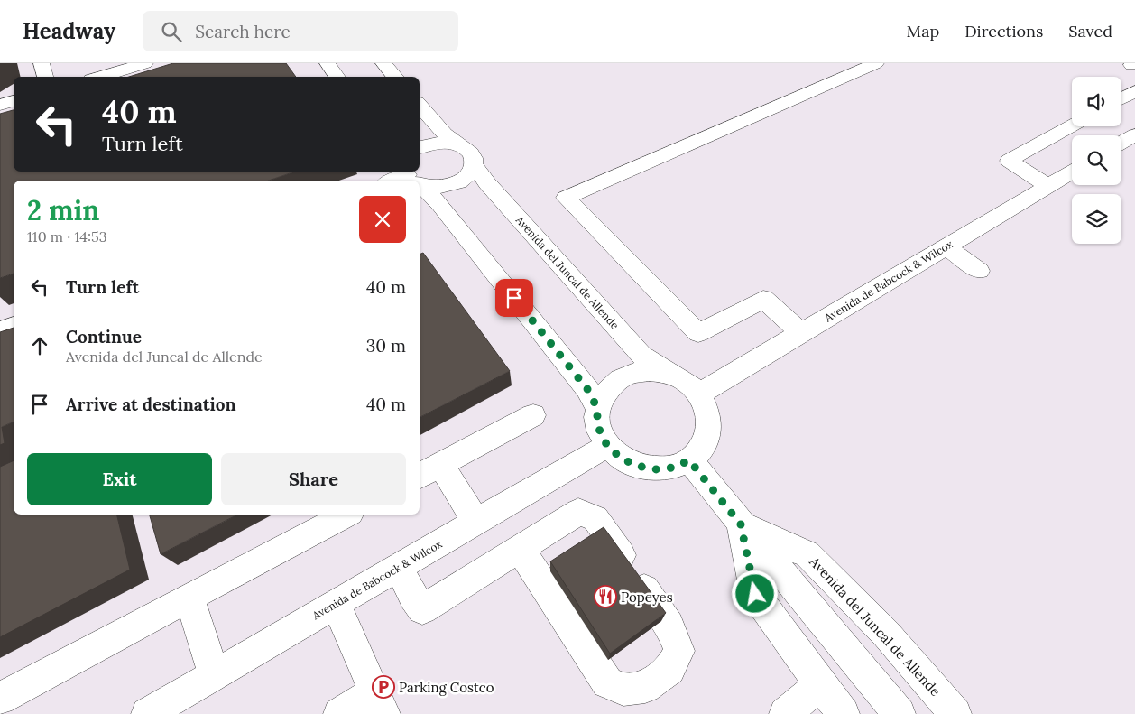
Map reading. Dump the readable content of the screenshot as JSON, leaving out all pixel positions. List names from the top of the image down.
{
  "streets": {
    "street": ["Avenida del Juncal de Allende", "Avenida de Babcock & Wilcox"]
  },
  "crossings": [
    ["Avenida del Juncal de Allende", "Avenida de Babcock & Wilcox"]
  ],
  "places": {
    "restaurant": ["Popeyes"],
    "parking": ["Parking Costco"]
  },
  "page": {
    "header": "Headway",
    "search": "Search here",
    "nav": ["Map", "Directions", "Saved"],
    "turn": ["40 m", "Turn left"],
    "heading": ["2 min", "110 m · 14:53"],
    "list": [
      {
        "name": "Turn left",
        "value": "40 m"
      },
      {
        "name": "Continue",
        "note": "Avenida del Juncal de Allende",
        "value": "30 m"
      },
      {
        "name": "Arrive at destination",
        "value": "40 m"
      }
    ],
    "buttons": ["Exit", "Share"]
  }
}
